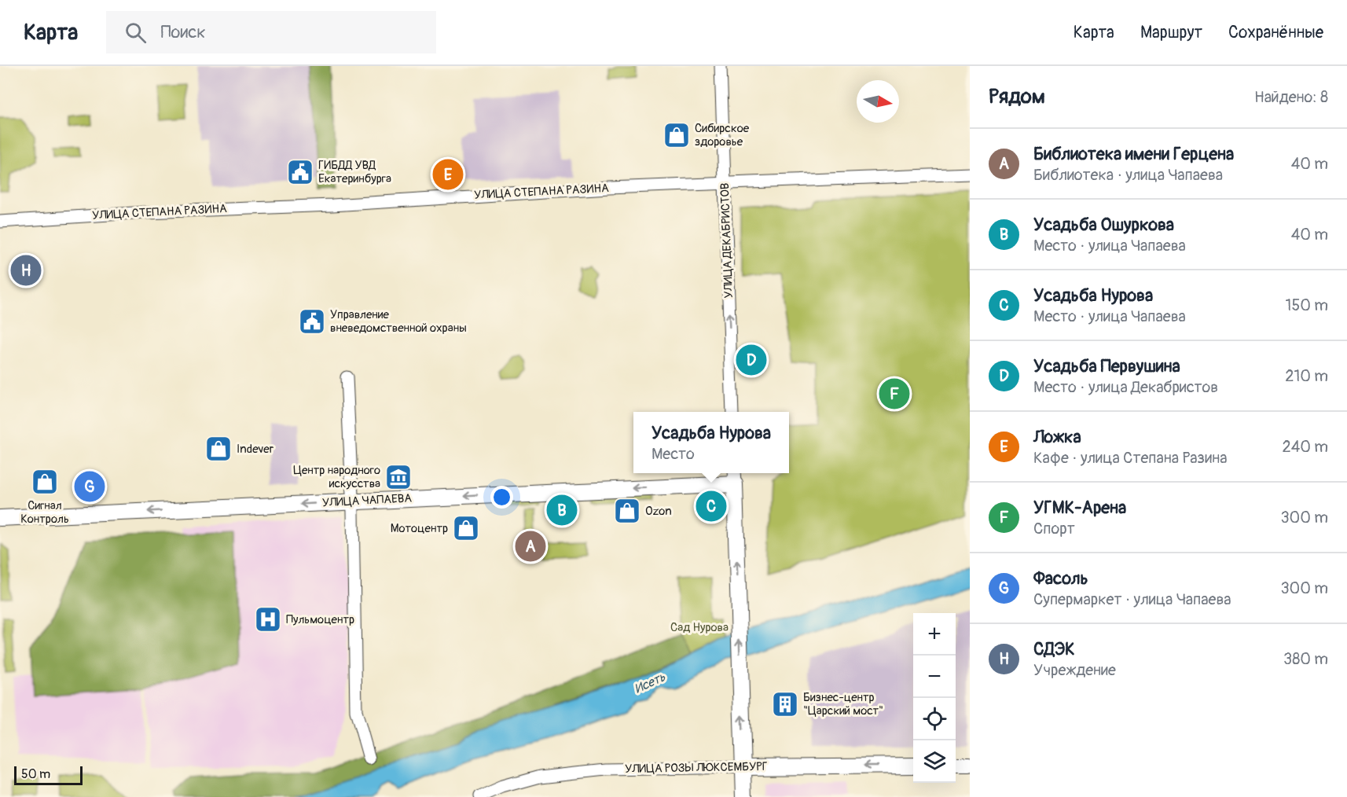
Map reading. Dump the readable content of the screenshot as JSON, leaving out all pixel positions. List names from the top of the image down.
{
  "streets": {
    "main road": ["УЛИЦА ЧАПАЕВА", "УЛИЦА РОЗЫ ЛЮКСЕМБУРГ"],
    "street": ["УЛИЦА СТЕПАНА РАЗИНА", "УЛИЦА ДЕКАБРИСТОВ"]
  },
  "crossings": [
    ["УЛИЦА СТЕПАНА РАЗИНА", "УЛИЦА ДЕКАБРИСТОВ"]
  ],
  "one_way": ["УЛИЦА ДЕКАБРИСТОВ", "УЛИЦА ЧАПАЕВА", "УЛИЦА РОЗЫ ЛЮКСЕМБУРГ"],
  "water": ["Исеть"],
  "parks": ["Сад Нурова"],
  "places": {
    "shop": [
      "Сибирское здоровье",
      "Indever",
      "Сигнал Контроль",
      "Ozon",
      "Мотоцентр"
    ],
    "public building": ["ГИБДД УВД Екатеринбурга", "Управление вневедомственной охраны"],
    "museum": ["Центр народного искусства"],
    "hospital": ["Пульмоцентр"],
    "building": ["Бизнес-центр \"Царский мост\""]
  },
  "scale_bar": "50 m",
  "north": "right",
  "page": {
    "header": "Карта",
    "search": "Поиск",
    "nav": ["Карта", "Маршрут", "Сохранённые"],
    "heading": ["Рядом", "Найдено: 8"],
    "list": [
      {
        "mark": "A",
        "name": "Библиотека имени Герцена",
        "note": "Библиотека · улица Чапаева",
        "value": "40 m"
      },
      {
        "mark": "B",
        "name": "Усадьба Ошуркова",
        "note": "Место · улица Чапаева",
        "value": "40 m"
      },
      {
        "mark": "C",
        "name": "Усадьба Нурова",
        "note": "Место · улица Чапаева",
        "value": "150 m"
      },
      {
        "mark": "D",
        "name": "Усадьба Первушина",
        "note": "Место · улица Декабристов",
        "value": "210 m"
      },
      {
        "mark": "E",
        "name": "Ложка",
        "note": "Кафе · улица Степана Разина",
        "value": "240 m"
      },
      {
        "mark": "F",
        "name": "УГМК-Арена",
        "note": "Спорт",
        "value": "300 m"
      },
      {
        "mark": "G",
        "name": "Фасоль",
        "note": "Супермаркет · улица Чапаева",
        "value": "300 m"
      },
      {
        "mark": "H",
        "name": "СДЭК",
        "note": "Учреждение",
        "value": "380 m"
      }
    ],
    "pins": [
      "E",
      "H",
      "D",
      "F",
      "G",
      "C",
      "B",
      "A"
    ],
    "popup": ["Усадьба Нурова", "Место"],
    "map_buttons": ["+", "−"],
    "scale": "50 m"
  }
}
